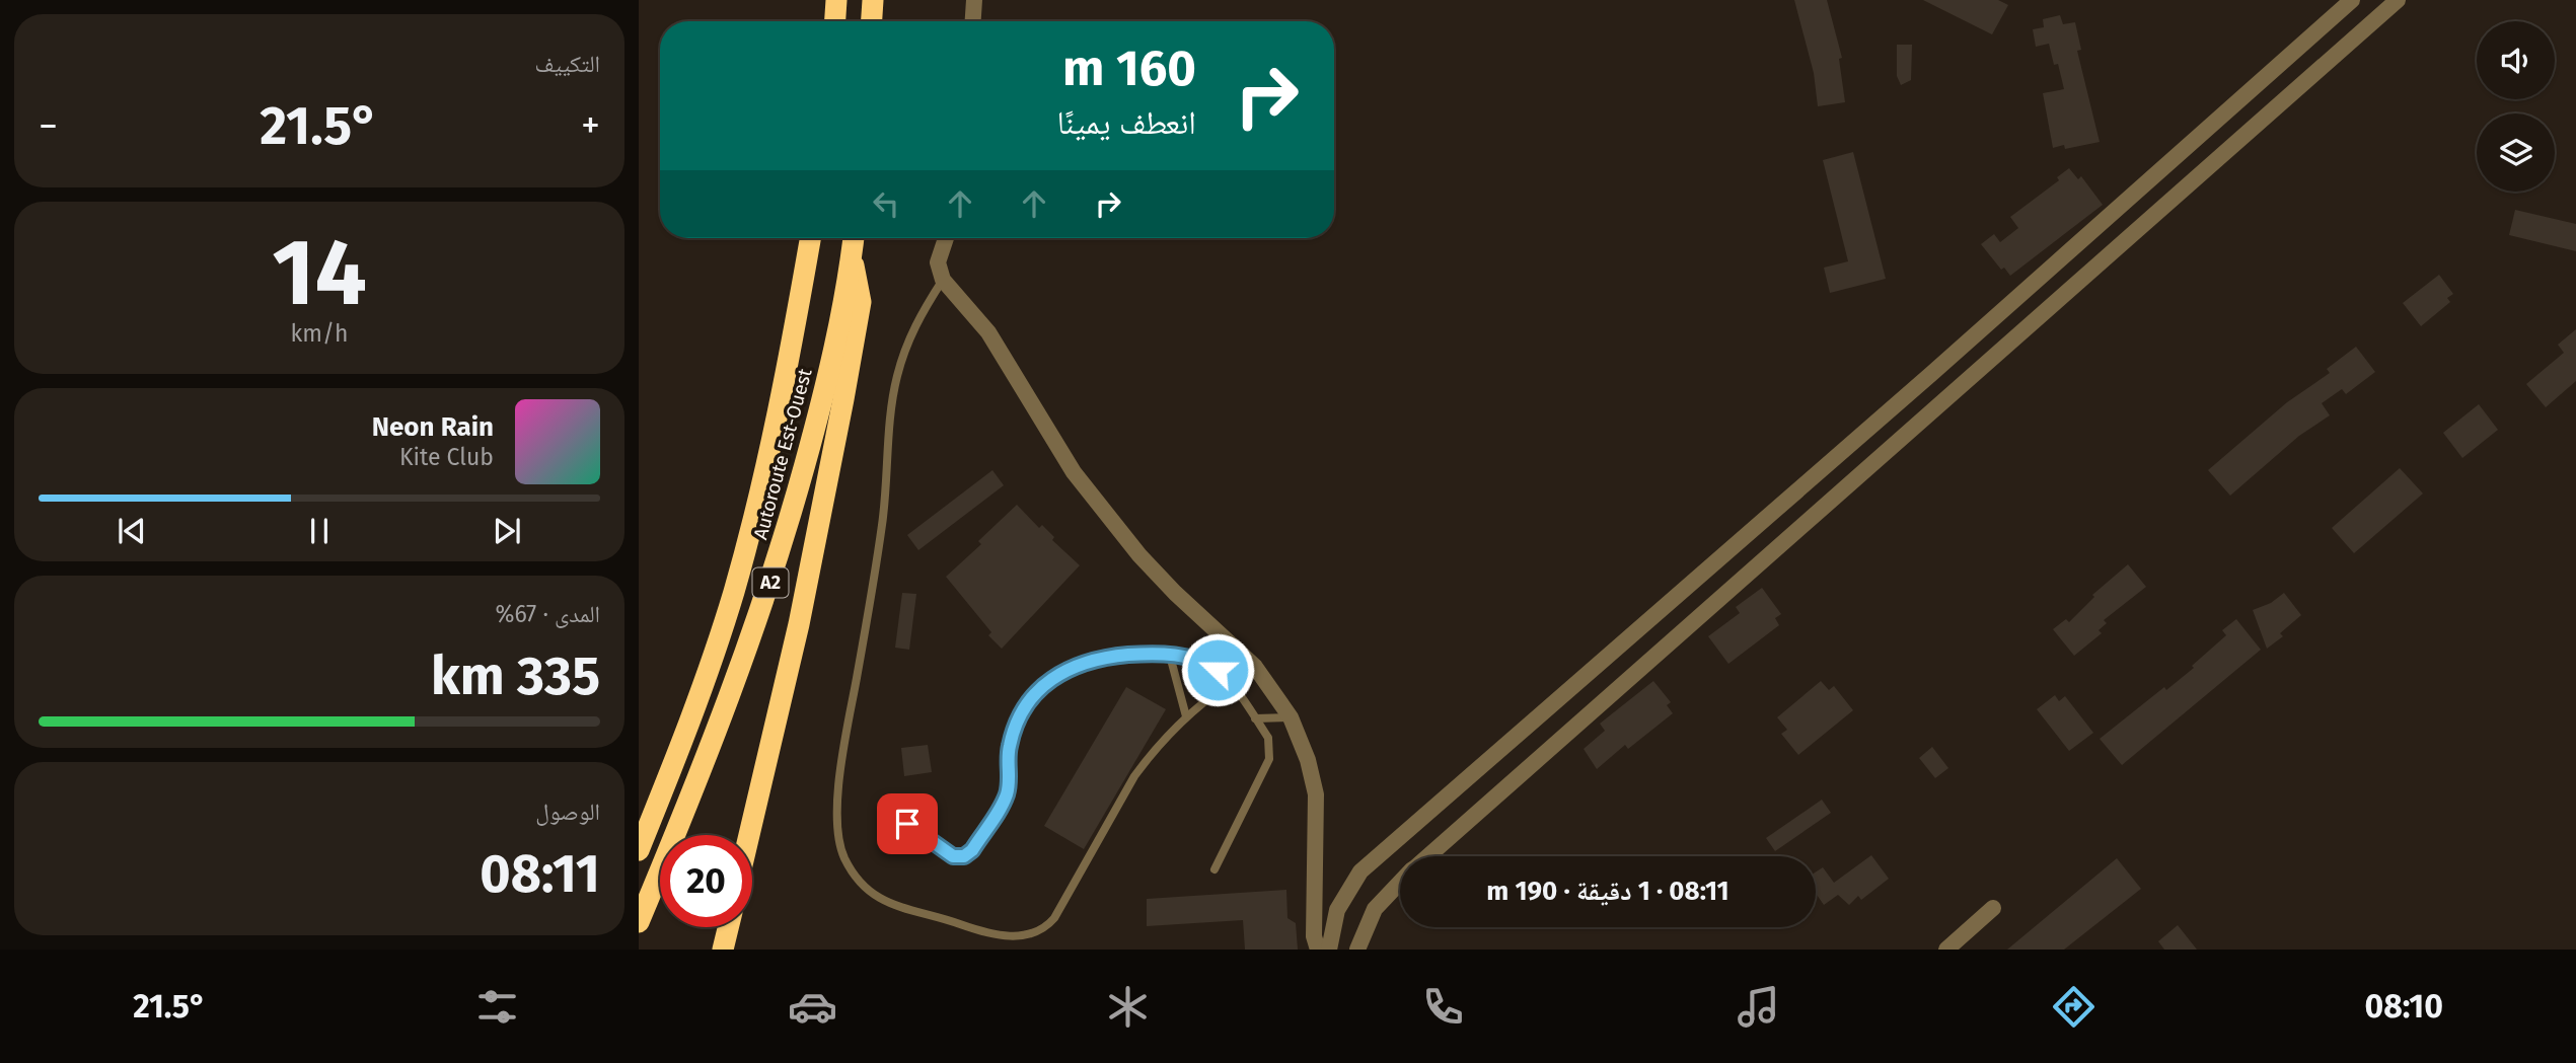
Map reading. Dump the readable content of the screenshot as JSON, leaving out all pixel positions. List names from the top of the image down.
{
  "streets": {
    "highway": ["Autoroute Est-Ouest", "A2"]
  },
  "page": {
    "tile": [
      "التكييف",
      ["14", "km/h"],
      ["المدى · 67%", "335 km"],
      ["الوصول", "08:11"]
    ],
    "turn": ["160 m", "انعطف يمينًا"],
    "heat": ["−", "21.5°", "+"],
    "song": ["Neon Rain", "Kite Club"],
    "limit": "20",
    "trip": "08:11 · 1 دقيقة · 190 m",
    "tabs": ["08:10", "21.5°"]
  }
}
